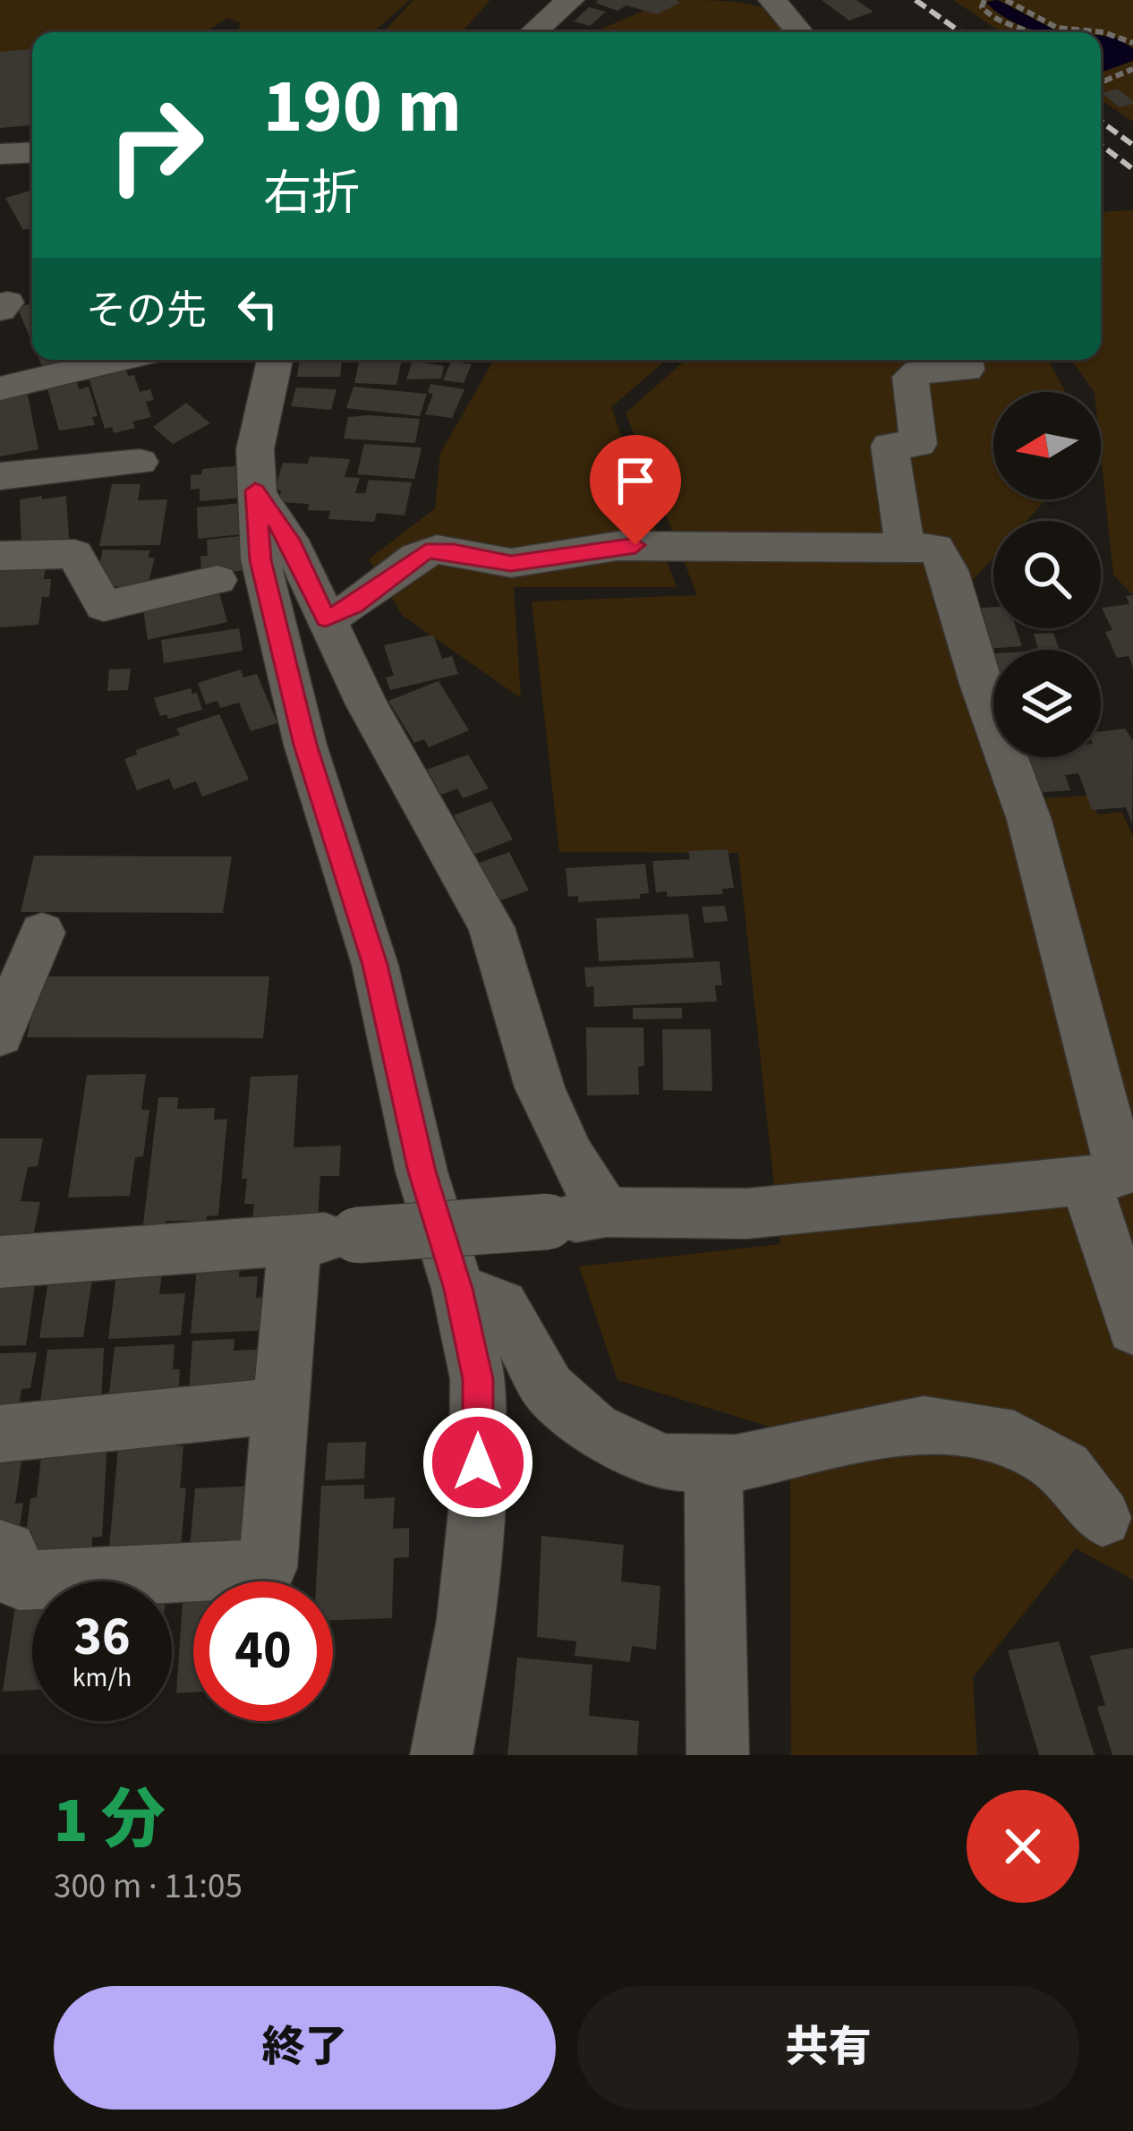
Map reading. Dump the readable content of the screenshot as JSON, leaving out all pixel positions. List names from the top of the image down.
{
  "north": "left",
  "page": {
    "turn": ["190 m", "右折"],
    "then": "その先",
    "speed": "36 km/h",
    "limit": "40",
    "heading": ["1 分", "300 m · 11:05"],
    "buttons": ["終了", "共有"]
  }
}
